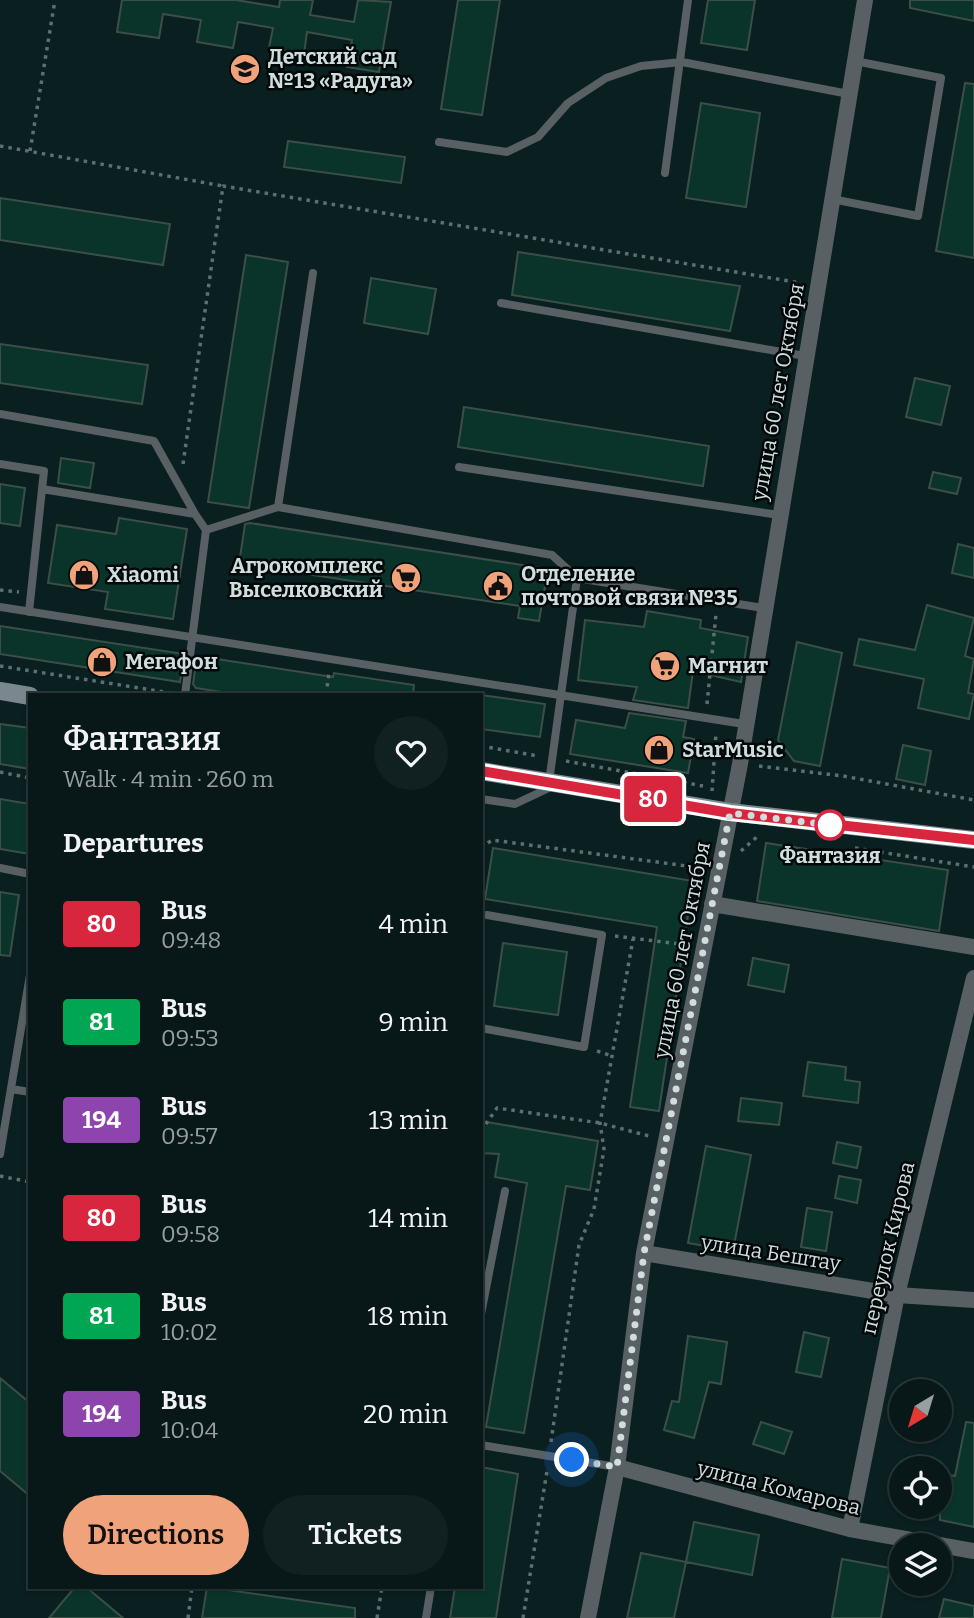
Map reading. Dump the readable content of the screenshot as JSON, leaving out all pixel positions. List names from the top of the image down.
{
  "streets": {
    "street": [
      "улица 60 лет Октября",
      "переулок Кирова",
      "улица Бештау",
      "улица Комарова"
    ]
  },
  "crossings": [
    ["улица 60 лет Октября", "улица Бештау"],
    ["улица 60 лет Октября", "улица Комарова"],
    ["переулок Кирова", "улица Бештау"],
    ["переулок Кирова", "улица Комарова"]
  ],
  "places": {
    "school or university": ["Детский сад №13 «Радуга»"],
    "shop": ["Xiaomi", "Мегафон", "StarMusic"],
    "supermarket": ["Агрокомплекс Выселковский", "Магнит"],
    "public building": ["Отделение почтовой связи №35"],
    "other": ["Фантазия"]
  },
  "lines": ["bus line 80"],
  "north": "bottom left",
  "page": {
    "on_map": "80",
    "heading": [
      ["Фантазия", "Walk · 4 min · 260 m"],
      "Departures"
    ],
    "list": [
      {
        "mark": "80",
        "name": "Bus",
        "note": "09:48",
        "value": "4 min"
      },
      {
        "mark": "81",
        "name": "Bus",
        "note": "09:53",
        "value": "9 min"
      },
      {
        "mark": "194",
        "name": "Bus",
        "note": "09:57",
        "value": "13 min"
      },
      {
        "mark": "80",
        "name": "Bus",
        "note": "09:58",
        "value": "14 min"
      },
      {
        "mark": "81",
        "name": "Bus",
        "note": "10:02",
        "value": "18 min"
      },
      {
        "mark": "194",
        "name": "Bus",
        "note": "10:04",
        "value": "20 min"
      }
    ],
    "buttons": ["Directions", "Tickets"]
  }
}
